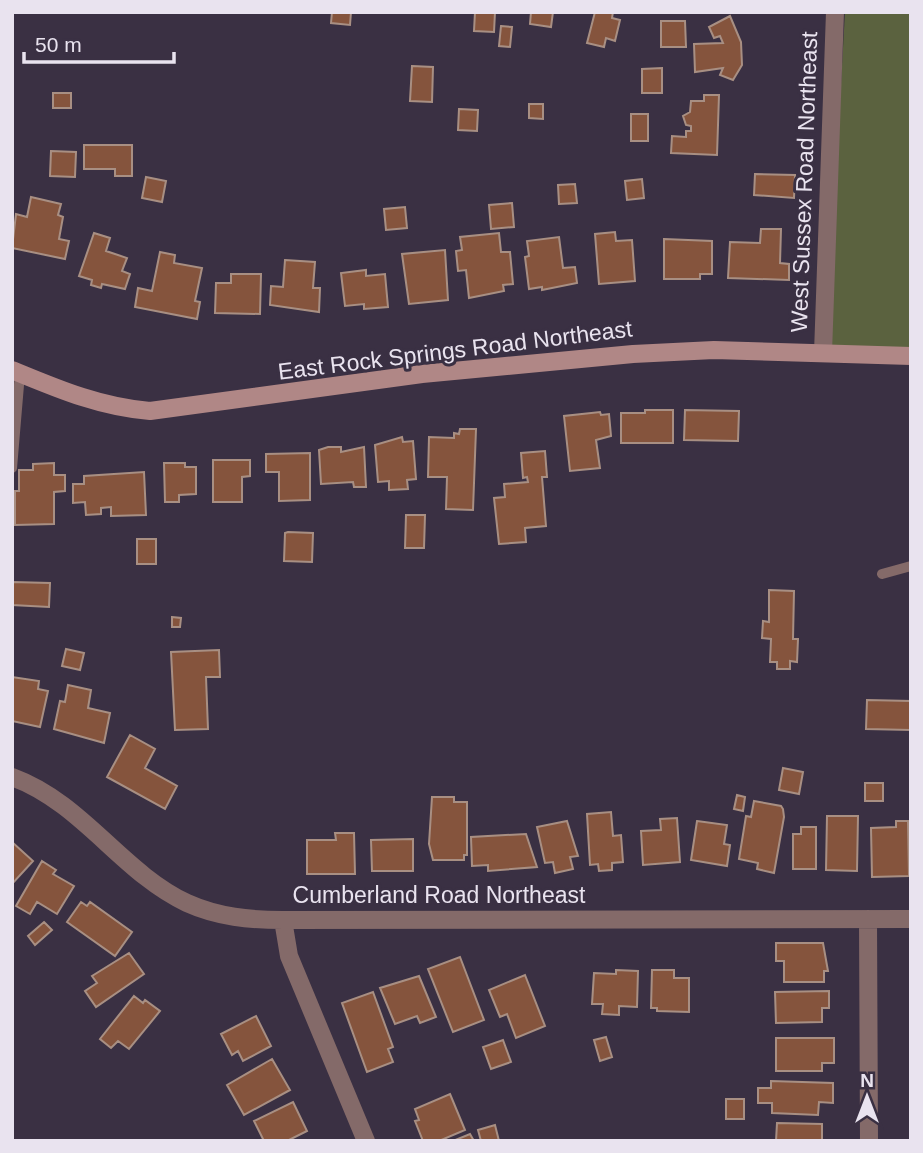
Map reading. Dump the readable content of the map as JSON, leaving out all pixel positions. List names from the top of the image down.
{
  "streets": {
    "street": ["West Sussex Road Northeast", "East Rock Springs Road Northeast", "Cumberland Road Northeast"]
  },
  "crossings": [
    ["West Sussex Road Northeast", "East Rock Springs Road Northeast"]
  ],
  "scale_bar": "50 m",
  "north": "top"
}
